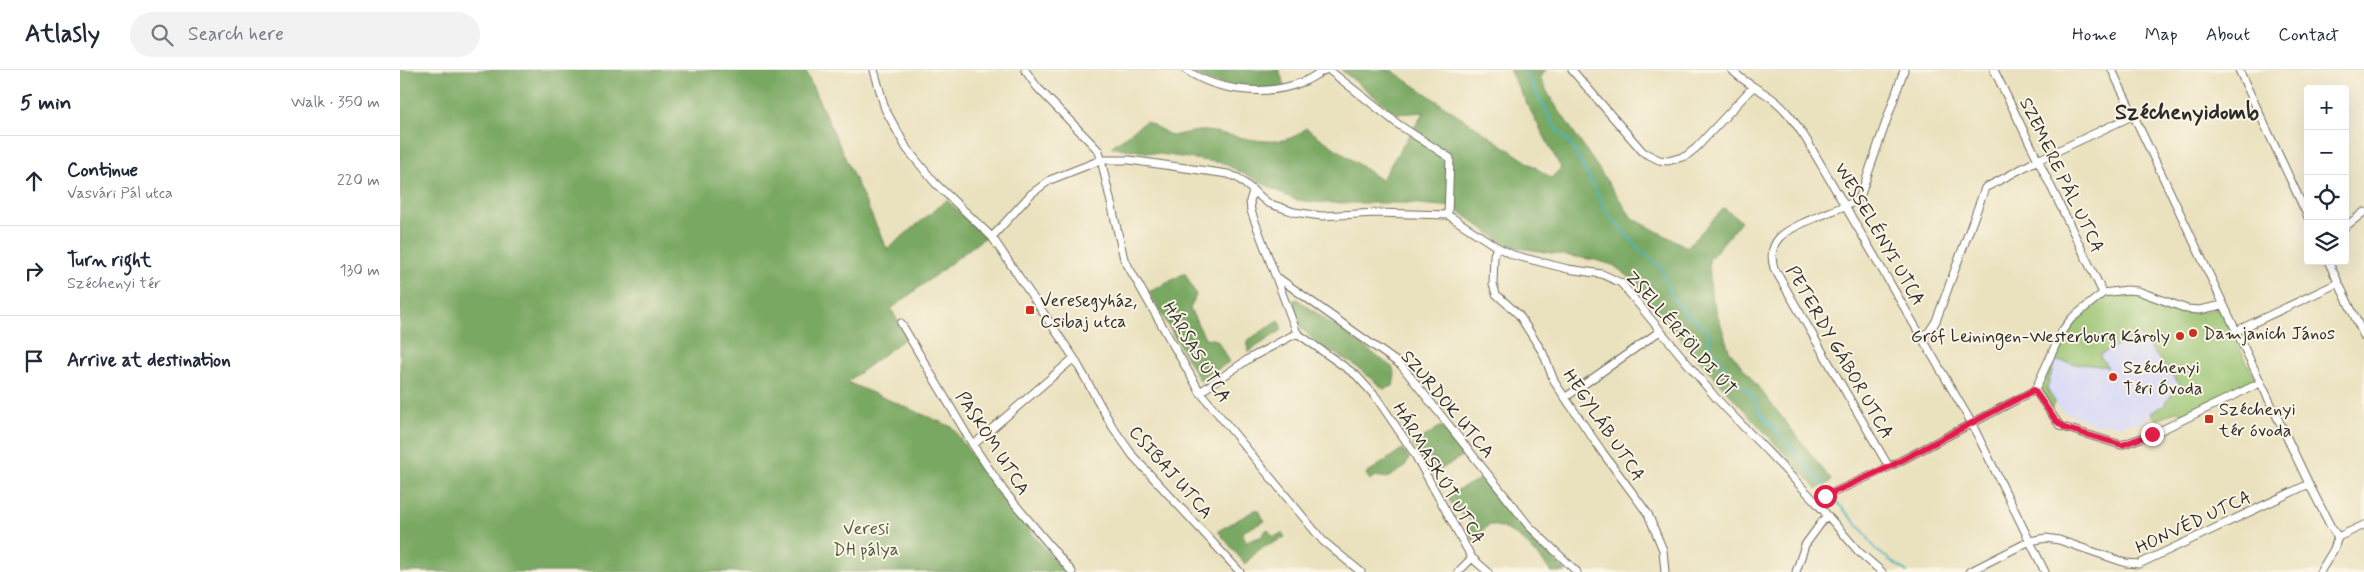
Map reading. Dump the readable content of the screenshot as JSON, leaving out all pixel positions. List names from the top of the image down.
{
  "streets": {
    "street": [
      "SZEMERE PÁL UTCA",
      "WESSELÉNYI UTCA",
      "ZSELLÉRFÖLDI ÚT",
      "HÁRSAS UTCA",
      "PETERDY GÁBOR UTCA",
      "SZURDOK UTCA",
      "HEGYLÁB UTCA",
      "PASKOM UTCA",
      "CSIBAJ UTCA",
      "HÁRMASKÚT UTCA",
      "HONVÉD UTCA"
    ]
  },
  "crossings": [
    ["WESSELÉNYI UTCA", "PETERDY GÁBOR UTCA"],
    ["WESSELÉNYI UTCA", "HONVÉD UTCA"],
    ["ZSELLÉRFÖLDI ÚT", "HEGYLÁB UTCA"]
  ],
  "districts": ["Széchenyidomb"],
  "parks": ["Veresi DH pálya"],
  "places": {
    "transit": ["Veresegyház, Csibaj utca", "Széchenyi tér óvoda"],
    "other": ["Damjanich János", "Gróf Leiningen-Westerburg Károly", "Széchenyi Téri Óvoda"]
  },
  "page": {
    "header": "Atlasly",
    "search": "Search here",
    "nav": [
      "Home",
      "Map",
      "About",
      "Contact"
    ],
    "heading": ["5 min", "Walk · 350 m"],
    "map_buttons": ["+", "−"],
    "list": [
      ["Continue", "Vasvári Pál utca", "220 m"],
      ["Turn right", "Széchenyi tér", "130 m"],
      "Arrive at destination"
    ]
  }
}
